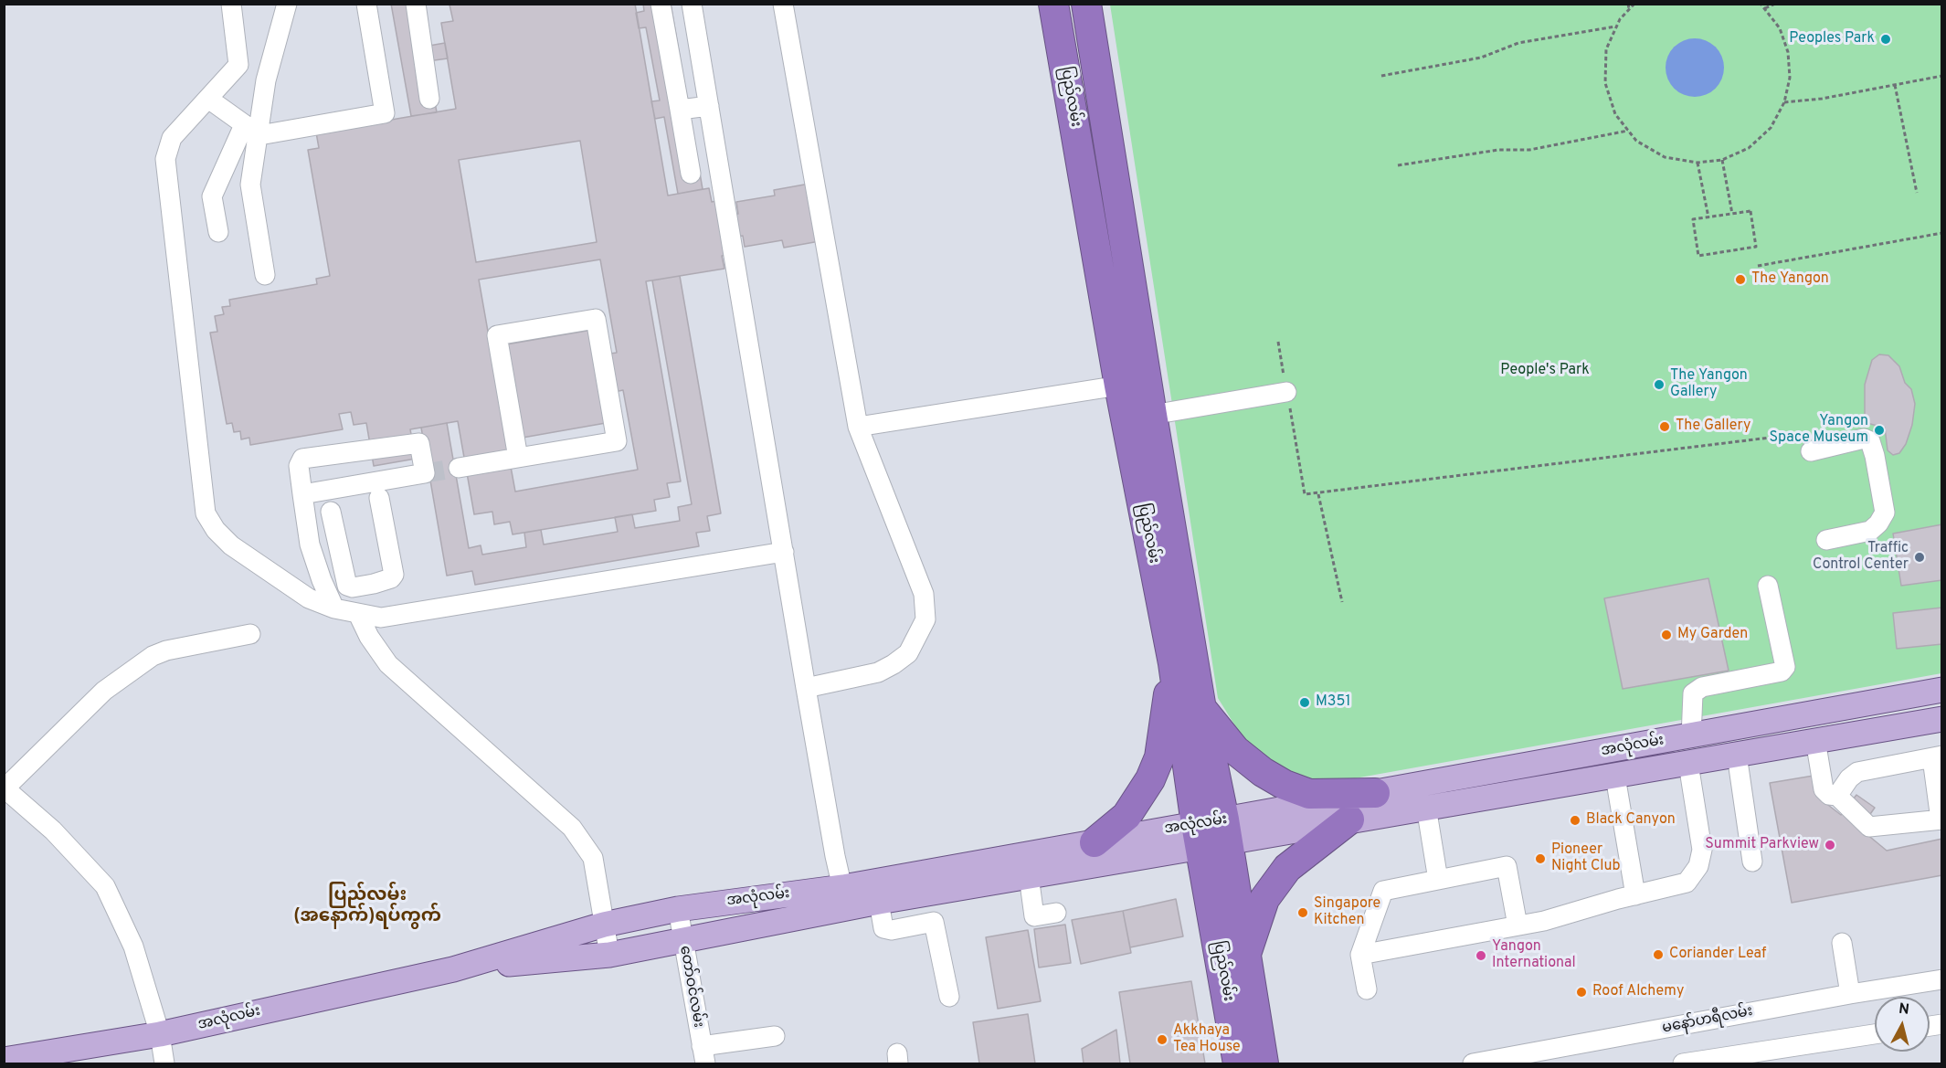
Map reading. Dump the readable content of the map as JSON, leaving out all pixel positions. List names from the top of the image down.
{
  "streets": {
    "highway": ["ပြည်လမ်း"],
    "main road": ["အလုံလမ်း"],
    "street": ["တော်ဝင်လမ်း", "မနော်ဟရီလမ်း"]
  },
  "crossings": [
    ["ပြည်လမ်း", "အလုံလမ်း"],
    ["အလုံလမ်း", "တော်ဝင်လမ်း"]
  ],
  "districts": ["ပြည်လမ်း (အနောက်)ရပ်ကွက်"],
  "parks": ["People's Park"],
  "places": [
    "Peoples Park",
    "The Yangon",
    "The Yangon Gallery",
    "The Gallery",
    "Yangon Space Museum",
    "Traffic Control Center",
    "My Garden",
    "M351",
    "Black Canyon",
    "Summit Parkview",
    "Pioneer Night Club",
    "Singapore Kitchen",
    "Coriander Leaf",
    "Yangon International",
    "Roof Alchemy",
    "Akkhaya Tea House"
  ],
  "north": "top"
}
